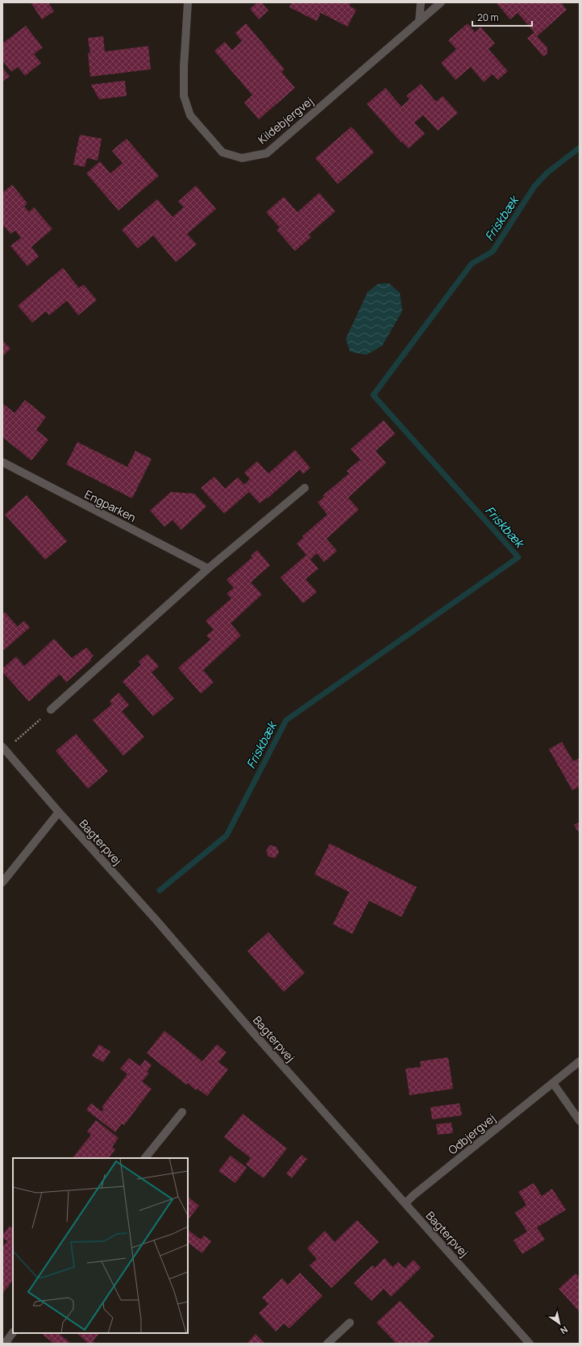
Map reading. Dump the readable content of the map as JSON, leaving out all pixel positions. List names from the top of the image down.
{
  "streets": {
    "street": [
      "Kildebjergvej",
      "Engparken",
      "Bagterpvej",
      "Odbjergvej"
    ]
  },
  "crossings": [
    ["Bagterpvej", "Odbjergvej"]
  ],
  "water": ["Friskbæk"],
  "scale_bar": "20 m",
  "north": "bottom right"
}
